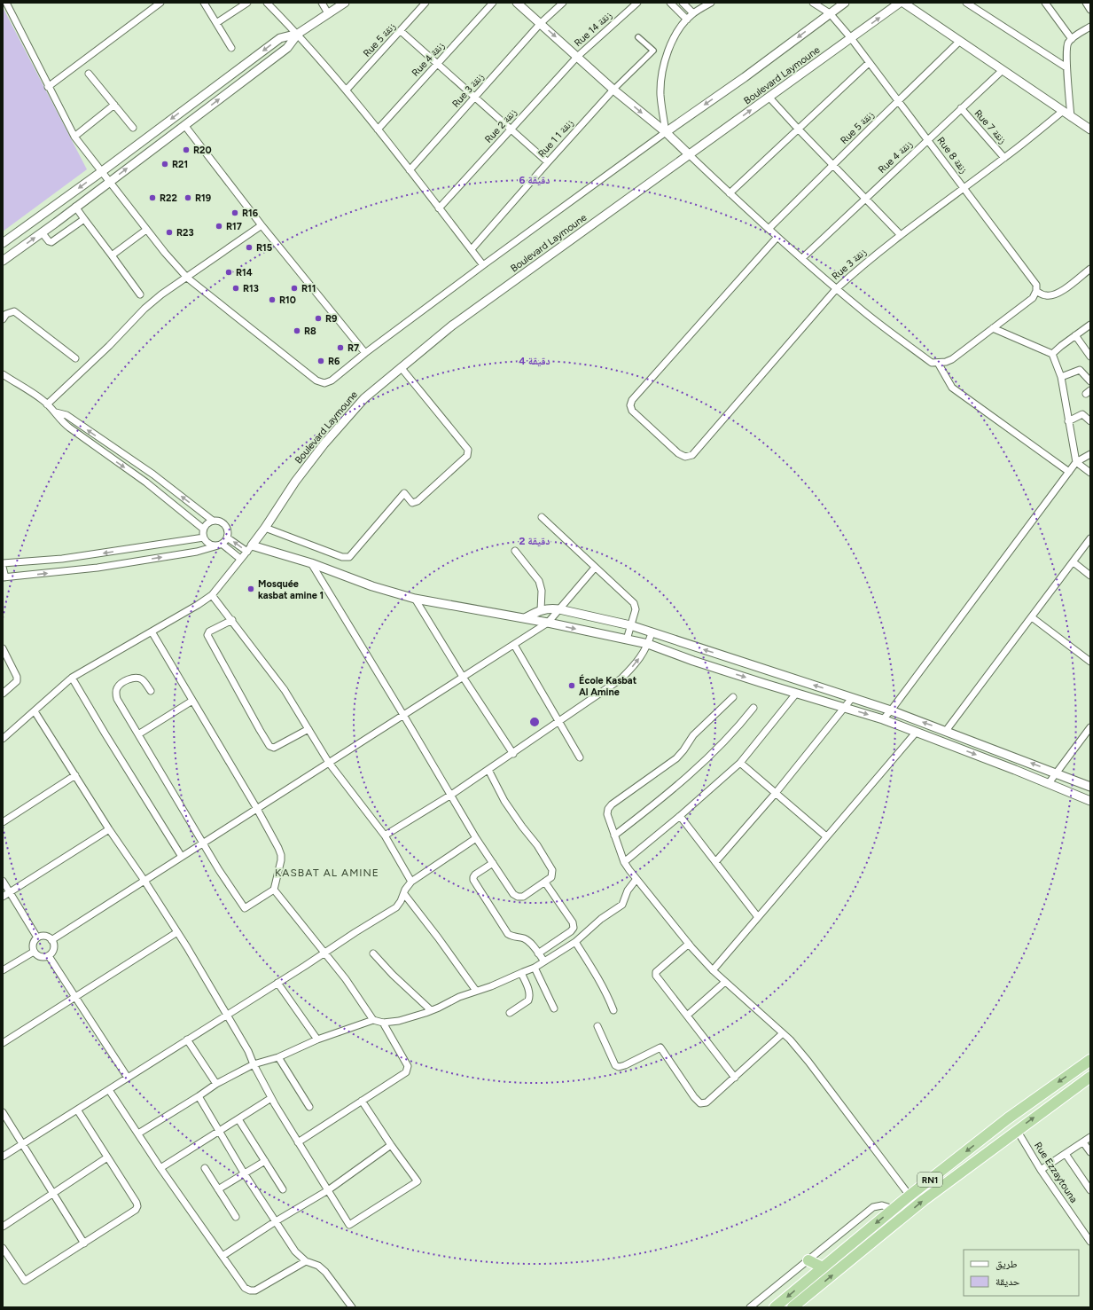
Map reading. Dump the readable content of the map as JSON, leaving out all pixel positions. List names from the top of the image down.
{
  "streets": {
    "highway": ["RN1"],
    "street": [
      "Rue 14 زنقة",
      "Rue 5 زنقة",
      "Rue 4 زنقة",
      "Boulevard Laymoune",
      "Rue 3 زنقة",
      "Rue 2 زنقة",
      "Rue 7 زنقة",
      "Rue 1 زنقة 1",
      "Rue 8 زنقة",
      "Rue Ezzaytouna"
    ]
  },
  "crossings": [
    ["Rue 14 زنقة", "Rue 2 زنقة"],
    ["Rue 5 زنقة", "Rue 8 زنقة"],
    ["Rue 4 زنقة", "Rue 7 زنقة"],
    ["Rue 4 زنقة", "Rue 8 زنقة"],
    ["Boulevard Laymoune", "Rue 8 زنقة"],
    ["Rue 3 زنقة", "Rue 7 زنقة"],
    ["Rue 3 زنقة", "Rue 8 زنقة"],
    ["Rue Ezzaytouna", "RN1"]
  ],
  "districts": ["KASBAT AL AMINE"],
  "places": [
    "R20",
    "R21",
    "R22",
    "R19",
    "R16",
    "R17",
    "R23",
    "R15",
    "R14",
    "R13",
    "R11",
    "R10",
    "R9",
    "R8",
    "R7",
    "R6",
    "Mosquée kasbat amine 1",
    "École Kasbat Al Amine"
  ],
  "legend": ["طريق", "حديقة"],
  "rings": ["6 دقيقة", "4 دقيقة", "2 دقيقة"]
}
